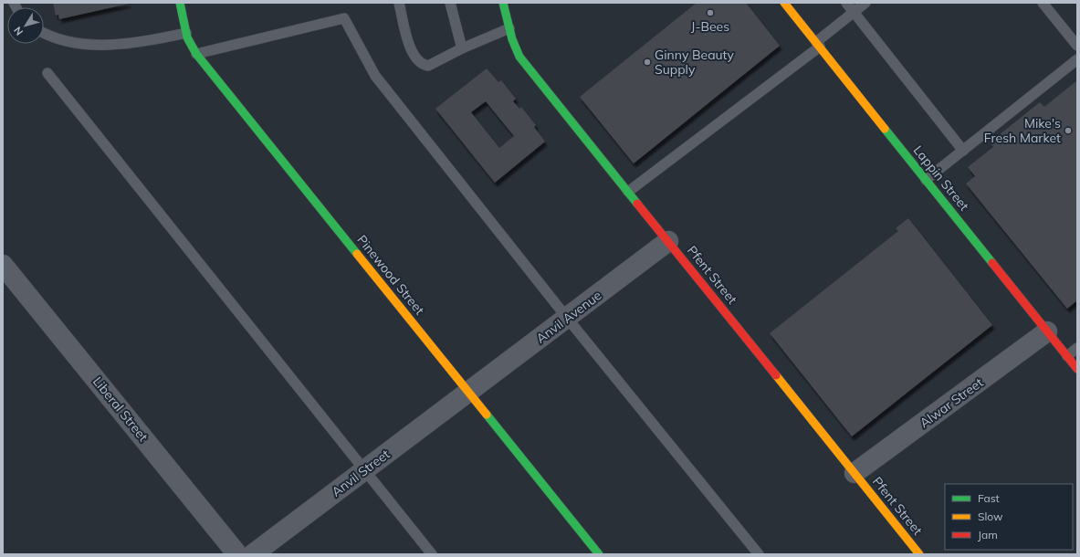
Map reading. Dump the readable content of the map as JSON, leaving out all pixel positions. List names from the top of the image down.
{
  "streets": {
    "street": [
      "Lappin Street",
      "Pinewood Street",
      "Pfent Street",
      "Anvil Avenue",
      "Alwar Street",
      "Liberal Street",
      "Anvil Street"
    ]
  },
  "crossings": [
    ["Lappin Street", "Alwar Street"],
    ["Pinewood Street", "Anvil Avenue"],
    ["Pinewood Street", "Anvil Street"],
    ["Pfent Street", "Anvil Avenue"],
    ["Pfent Street", "Alwar Street"],
    ["Anvil Avenue", "Anvil Street"]
  ],
  "places": ["J-Bees", "Ginny Beauty Supply", "Mike's Fresh Market"],
  "legend": ["Fast", "Slow", "Jam"],
  "north": "bottom left"
}
